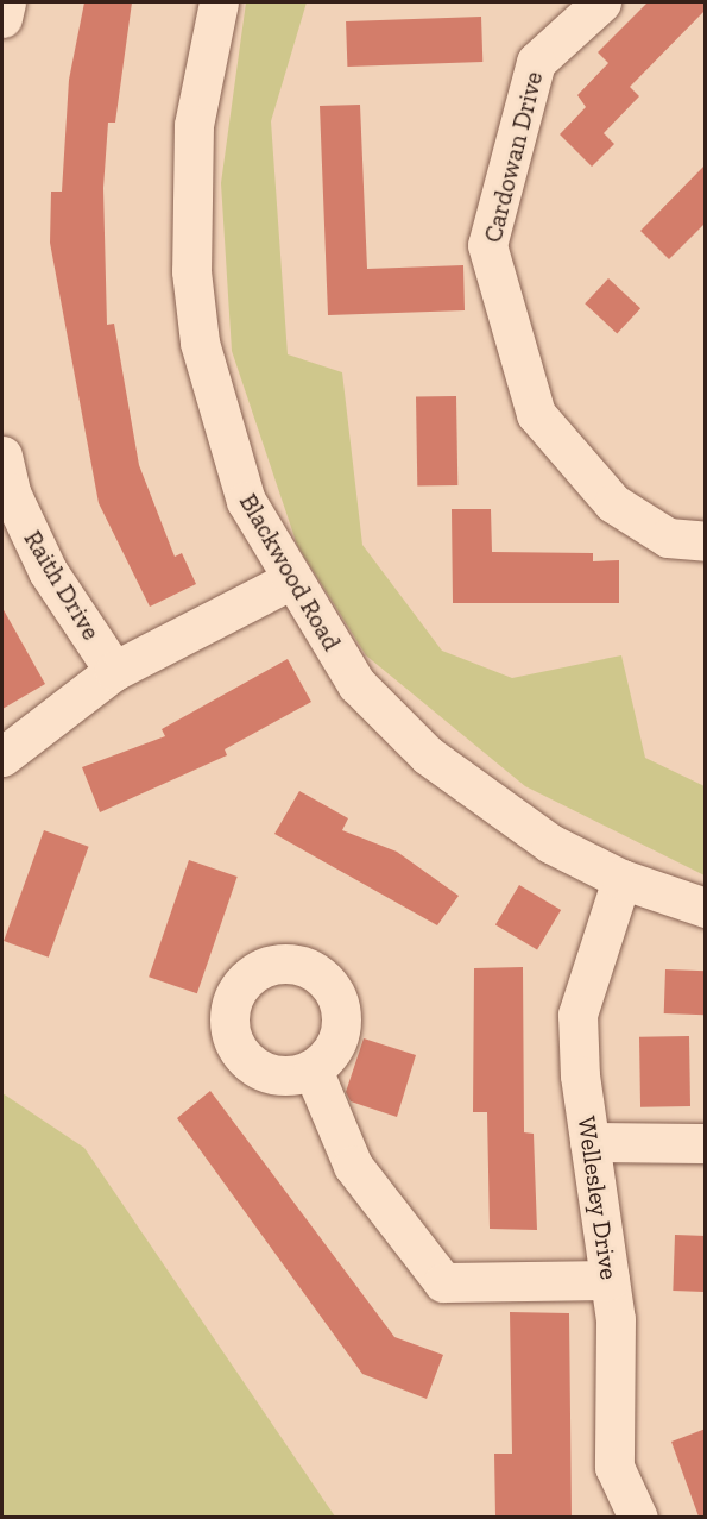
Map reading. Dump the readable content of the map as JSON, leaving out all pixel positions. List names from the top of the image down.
{
  "streets": {
    "street": [
      "Cardowan Drive",
      "Blackwood Road",
      "Raith Drive",
      "Wellesley Drive"
    ]
  },
  "crossings": [
    ["Blackwood Road", "Wellesley Drive"]
  ]
}
